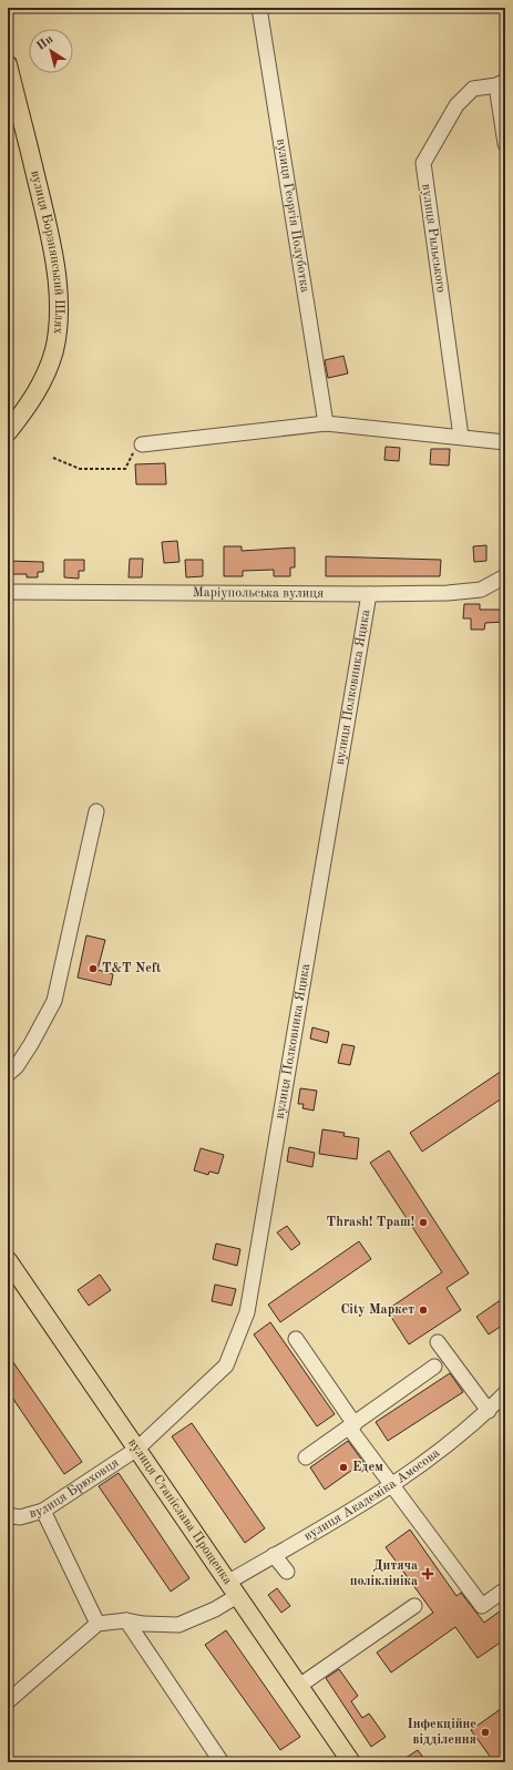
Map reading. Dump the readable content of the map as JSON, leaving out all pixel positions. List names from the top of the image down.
{
  "streets": {
    "main road": ["вулиця Борзнянський Шлях", "вулиця Станіслава Прощенка"],
    "street": [
      "вулиця Георгія Полуботка",
      "вулиця Рильського",
      "Маріупольська вулиця",
      "вулиця Полковника Яцика",
      "вулиця Брюховця",
      "вулиця Академіка Амосова"
    ]
  },
  "crossings": [
    ["Маріупольська вулиця", "вулиця Полковника Яцика"],
    ["вулиця Полковника Яцика", "вулиця Брюховця"],
    ["вулиця Полковника Яцика", "вулиця Станіслава Прощенка"],
    ["вулиця Брюховця", "вулиця Станіслава Прощенка"],
    ["вулиця Академіка Амосова", "вулиця Станіслава Прощенка"]
  ],
  "places": {
    "other": [
      "T&T Neft",
      "Thrash! Траш!",
      "City Маркет",
      "Едем",
      "Інфекційне відділення"
    ],
    "health": ["Дитяча поліклініка"]
  },
  "north": "top left"
}
